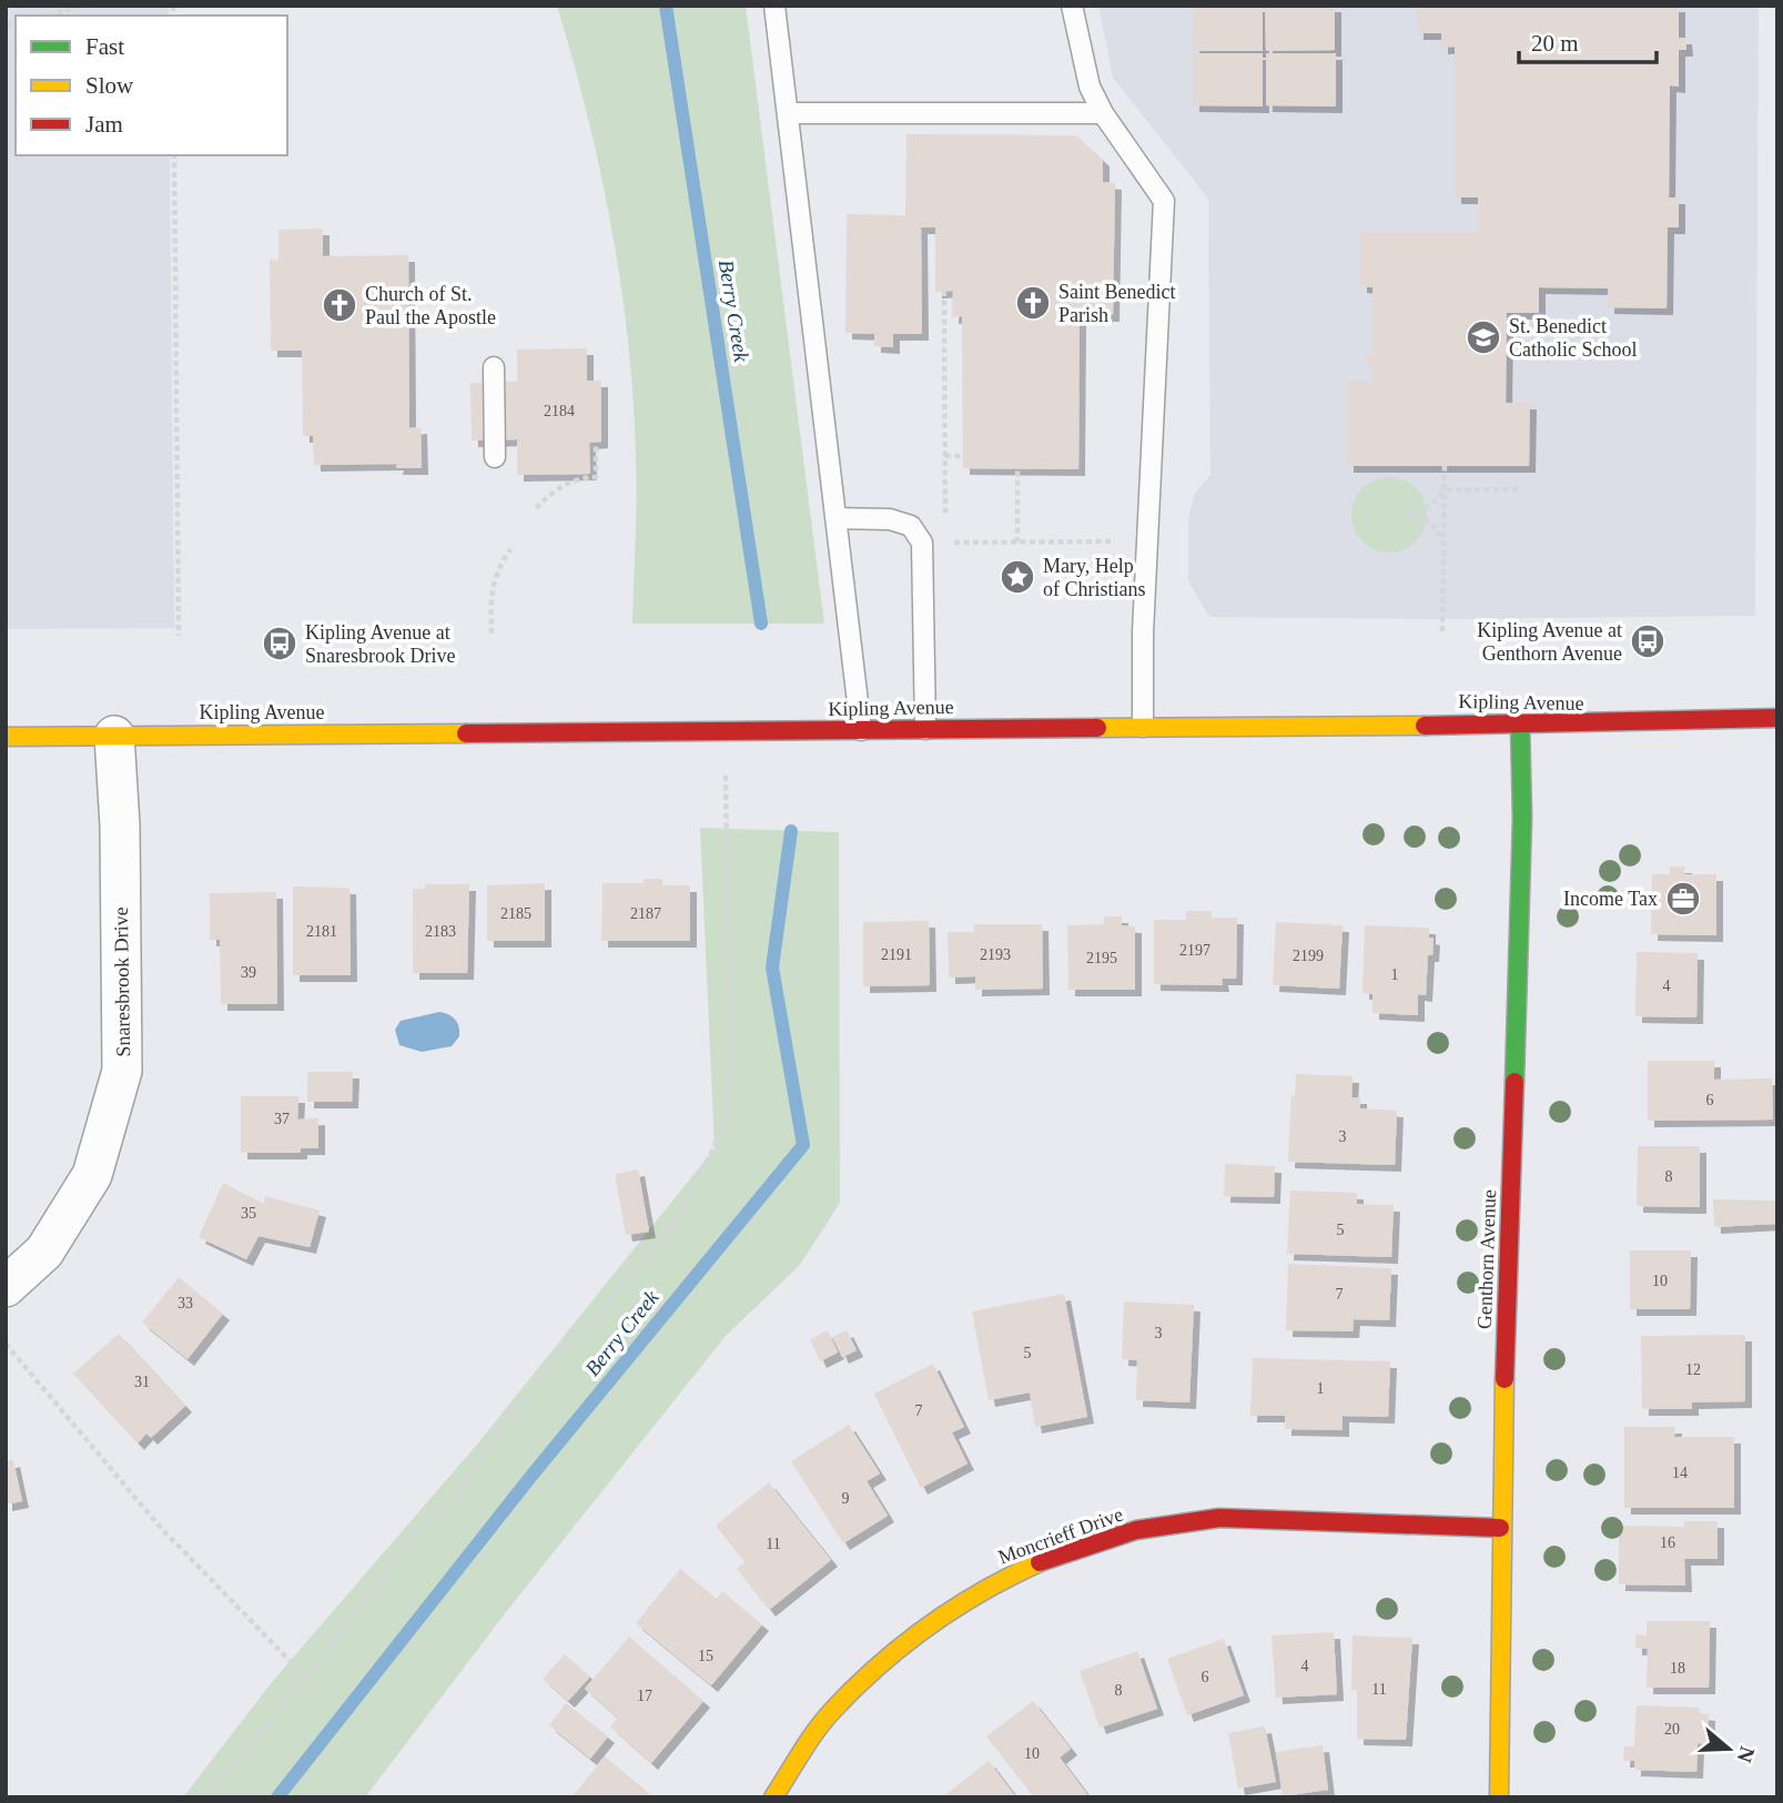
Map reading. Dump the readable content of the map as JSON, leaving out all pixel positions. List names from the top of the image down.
{
  "streets": {
    "street": [
      "Kipling Avenue",
      "Snaresbrook Drive",
      "Genthorn Avenue",
      "Moncrieff Drive"
    ]
  },
  "crossings": [
    ["Kipling Avenue", "Snaresbrook Drive"],
    ["Kipling Avenue", "Genthorn Avenue"],
    ["Genthorn Avenue", "Moncrieff Drive"]
  ],
  "water": ["Berry Creek"],
  "places": {
    "church": ["Saint Benedict Parish", "Church of St. Paul the Apostle"],
    "school or university": ["St. Benedict Catholic School"],
    "place": ["Mary, Help of Christians"],
    "bus stop": ["Kipling Avenue at Genthorn Avenue", "Kipling Avenue at Snaresbrook Drive"],
    "office": ["Income Tax"]
  },
  "house_numbers": [
    "2184",
    "2185",
    "2187",
    "2181",
    "2183",
    "2197",
    "2191",
    "2193",
    "2199",
    "2195",
    "39",
    "1",
    "4",
    "6",
    "37",
    "3",
    "8",
    "35",
    "5",
    "10",
    "7",
    "33",
    "3",
    "5",
    "12",
    "31",
    "1",
    "7",
    "14",
    "9",
    "16",
    "11",
    "15",
    "4",
    "18",
    "6",
    "11",
    "8",
    "17",
    "20",
    "10"
  ],
  "legend": ["Fast", "Slow", "Jam"],
  "scale_bar": "20 m",
  "north": "right"
}
